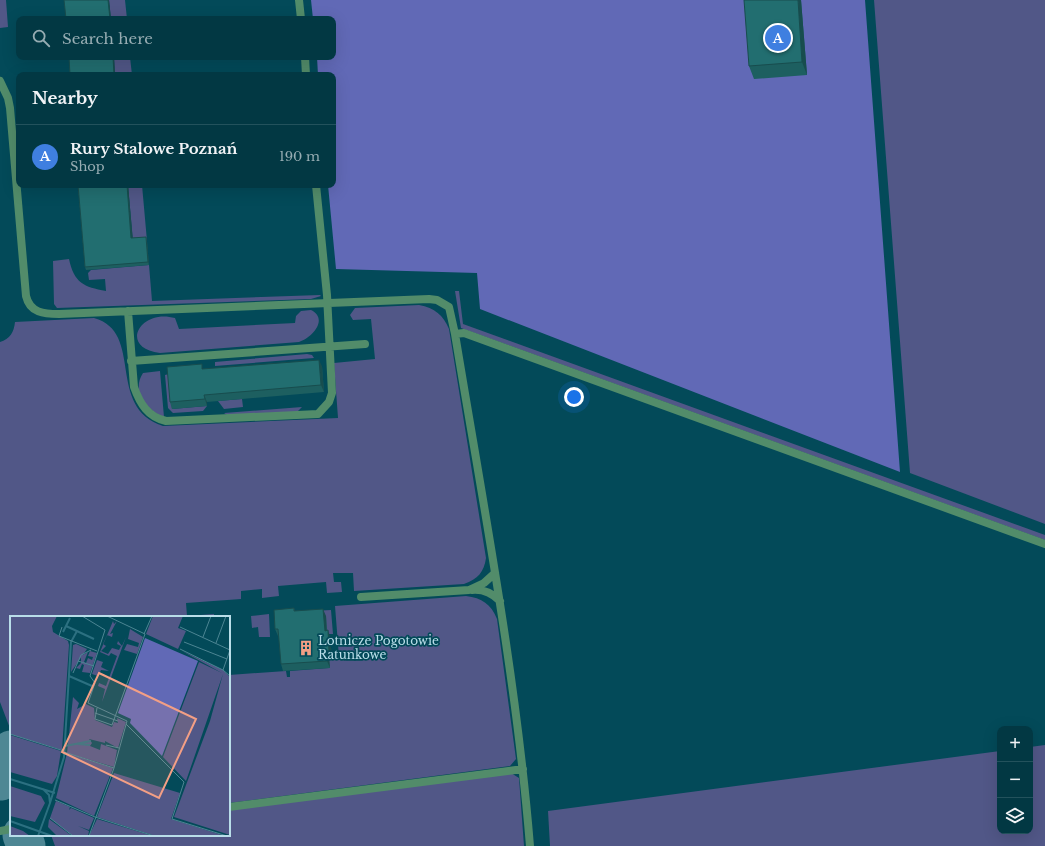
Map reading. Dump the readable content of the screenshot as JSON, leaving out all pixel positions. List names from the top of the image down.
{
  "places": {
    "building": ["Lotnicze Pogotowie Ratunkowe"]
  },
  "page": {
    "search": "Search here",
    "pins": "A",
    "heading": "Nearby",
    "list": [
      {
        "mark": "A",
        "name": "Rury Stalowe Poznań",
        "note": "Shop",
        "value": "190 m"
      }
    ],
    "map_buttons": ["+", "−"]
  }
}
